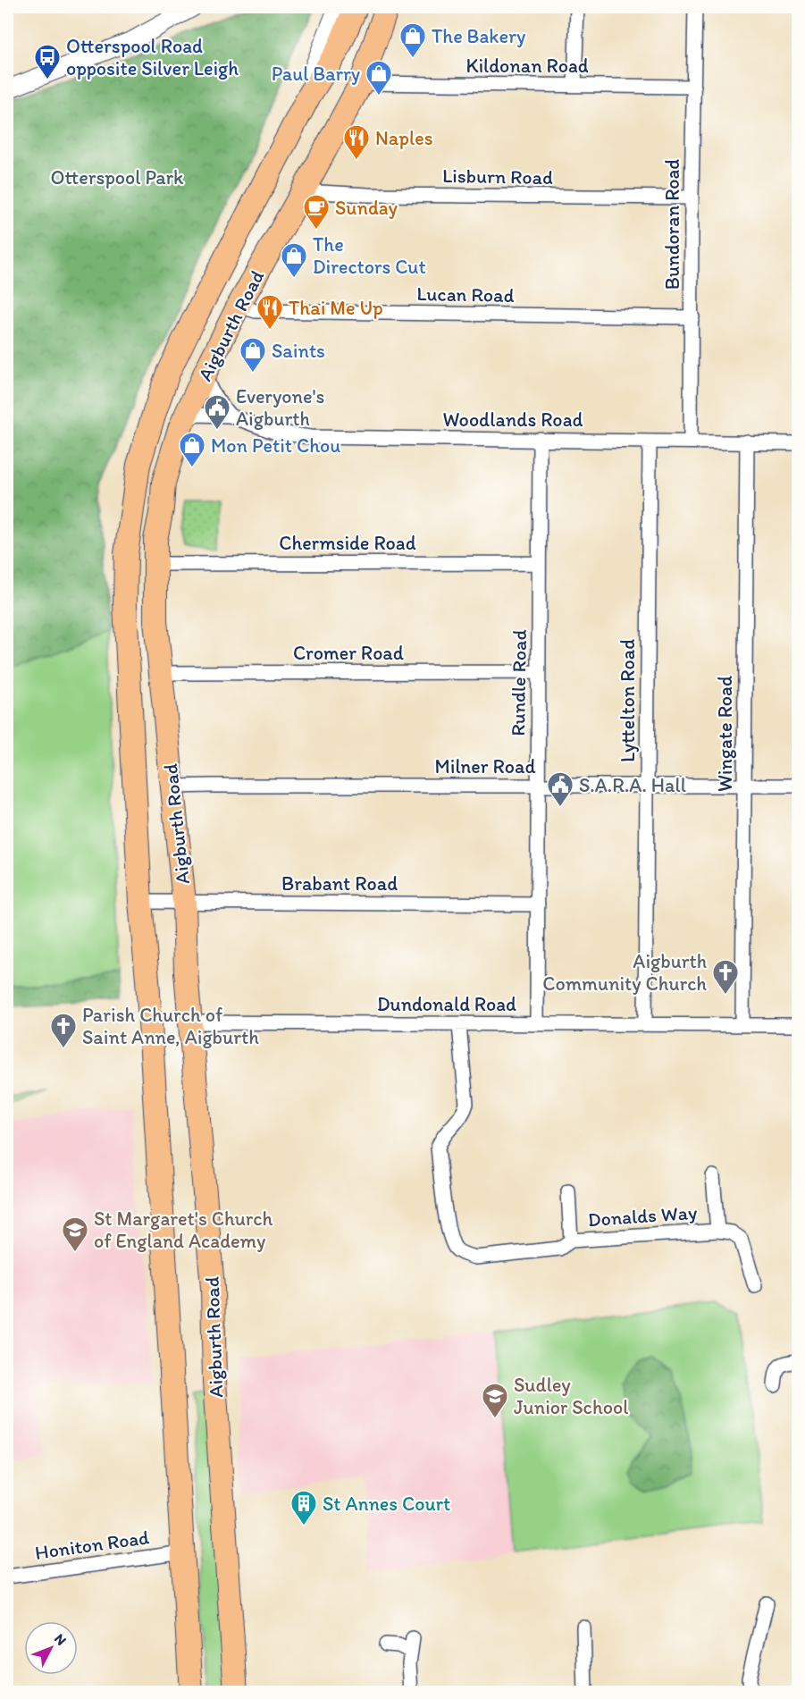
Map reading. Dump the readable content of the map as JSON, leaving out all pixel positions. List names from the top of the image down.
{
  "streets": {
    "highway": ["Aigburth Road"],
    "street": [
      "Kildonan Road",
      "Lisburn Road",
      "Bundoran Road",
      "Lucan Road",
      "Woodlands Road",
      "Chermside Road",
      "Cromer Road",
      "Rundle Road",
      "Lyttelton Road",
      "Wingate Road",
      "Milner Road",
      "Brabant Road",
      "Dundonald Road",
      "Donalds Way",
      "Honiton Road"
    ]
  },
  "crossings": [
    ["Kildonan Road", "Bundoran Road"],
    ["Kildonan Road", "Aigburth Road"],
    ["Lisburn Road", "Bundoran Road"],
    ["Lisburn Road", "Aigburth Road"],
    ["Bundoran Road", "Lucan Road"],
    ["Bundoran Road", "Woodlands Road"],
    ["Lucan Road", "Aigburth Road"],
    ["Aigburth Road", "Woodlands Road"],
    ["Aigburth Road", "Chermside Road"],
    ["Aigburth Road", "Cromer Road"],
    ["Aigburth Road", "Milner Road"],
    ["Aigburth Road", "Brabant Road"],
    ["Aigburth Road", "Dundonald Road"],
    ["Aigburth Road", "Honiton Road"],
    ["Woodlands Road", "Rundle Road"],
    ["Woodlands Road", "Lyttelton Road"],
    ["Woodlands Road", "Wingate Road"],
    ["Chermside Road", "Rundle Road"],
    ["Cromer Road", "Rundle Road"],
    ["Rundle Road", "Milner Road"],
    ["Rundle Road", "Brabant Road"],
    ["Rundle Road", "Dundonald Road"],
    ["Lyttelton Road", "Milner Road"],
    ["Lyttelton Road", "Dundonald Road"],
    ["Wingate Road", "Milner Road"],
    ["Wingate Road", "Dundonald Road"],
    ["Dundonald Road", "Donalds Way"]
  ],
  "parks": ["Otterspool Park"],
  "places": {
    "shop": [
      "The Bakery",
      "Paul Barry",
      "The Directors Cut",
      "Saints",
      "Mon Petit Chou"
    ],
    "bus stop": ["Otterspool Road opposite Silver Leigh"],
    "restaurant": ["Naples", "Thai Me Up"],
    "cafe": ["Sunday"],
    "public building": ["Everyone's Aigburth", "S.A.R.A. Hall"],
    "church": ["Aigburth Community Church", "Parish Church of Saint Anne, Aigburth"],
    "school or university": ["St Margaret's Church of England Academy", "Sudley Junior School"],
    "building": ["St Annes Court"]
  },
  "north": "top right"
}
